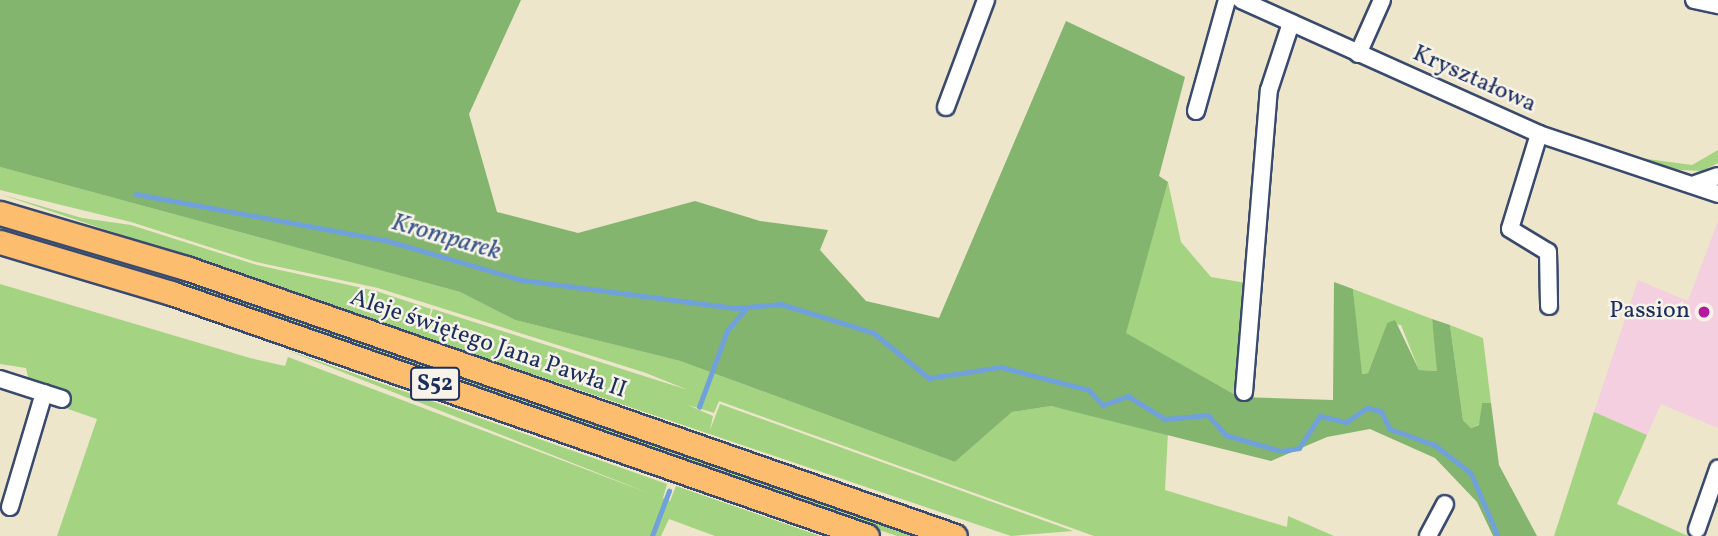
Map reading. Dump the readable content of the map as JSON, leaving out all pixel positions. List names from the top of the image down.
{
  "streets": {
    "highway": ["Aleje świętego Jana Pawła II", "S52"],
    "street": ["Kryształowa"]
  },
  "water": ["Kromparek"],
  "places": ["Passion"]
}
